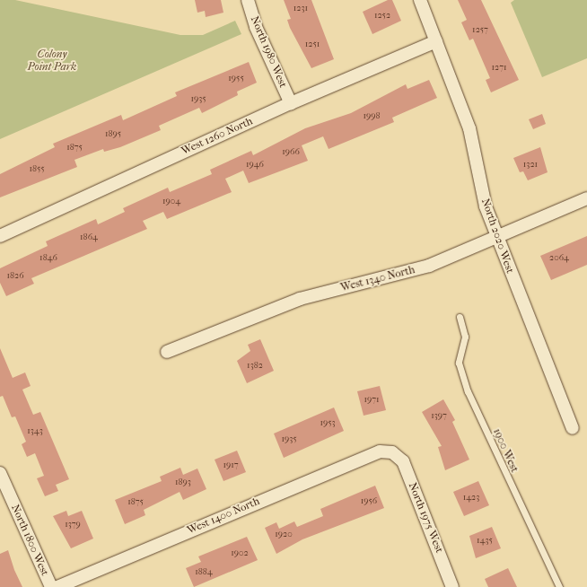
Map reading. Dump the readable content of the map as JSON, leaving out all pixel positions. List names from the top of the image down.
{
  "streets": {
    "street": [
      "North 1980 West",
      "West 1260 North",
      "North 2020 West",
      "West 1340 North",
      "West 1400 North",
      "North 1975 West",
      "North 1800 West"
    ],
    "lane": ["1900 West"]
  },
  "crossings": [
    ["North 1980 West", "West 1260 North"],
    ["West 1260 North", "North 2020 West"],
    ["North 2020 West", "West 1340 North"],
    ["West 1400 North", "North 1975 West"]
  ],
  "parks": ["Colony Point Park"],
  "house_numbers": [
    "1231",
    "1252",
    "1257",
    "1251",
    "1271",
    "1955",
    "1935",
    "1998",
    "1895",
    "1875",
    "1966",
    "1946",
    "1321",
    "1855",
    "1904",
    "1864",
    "1846",
    "2064",
    "1826",
    "1382",
    "1971",
    "1397",
    "1953",
    "1343",
    "1935",
    "1917",
    "1893",
    "1423",
    "1956",
    "1875",
    "1379",
    "1920",
    "1435",
    "1902",
    "1884"
  ]
}
